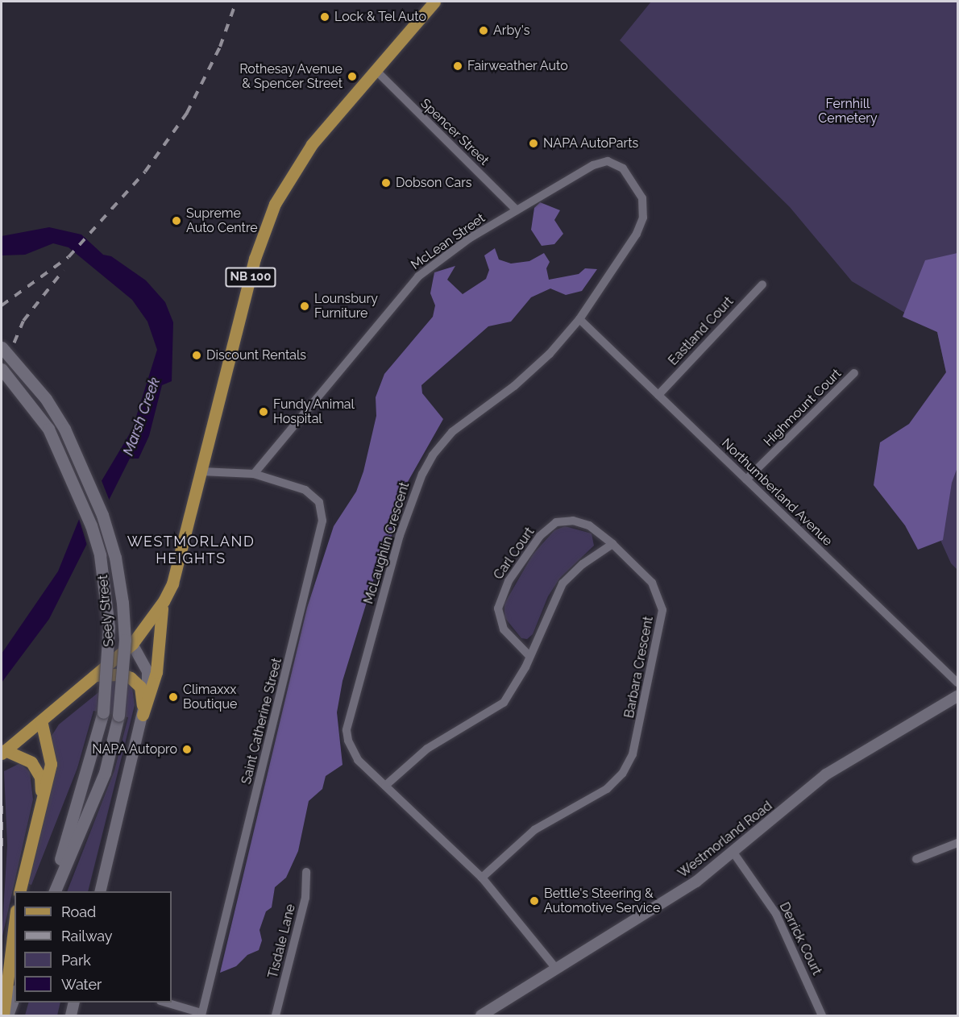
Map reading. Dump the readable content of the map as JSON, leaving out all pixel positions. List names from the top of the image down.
{
  "streets": {
    "main road": ["NB 100", "Seely Street"],
    "street": [
      "Spencer Street",
      "McLean Street",
      "Eastland Court",
      "Highmount Court",
      "Northumberland Avenue",
      "McLaughlin Crescent",
      "Carl Court",
      "Barbara Crescent",
      "Saint Catherine Street",
      "Westmorland Road",
      "Derrick Court",
      "Tisdale Lane"
    ]
  },
  "crossings": [
    ["Spencer Street", "McLean Street"],
    ["Spencer Street", "NB 100"],
    ["McLean Street", "McLaughlin Crescent"],
    ["McLean Street", "Saint Catherine Street"],
    ["Eastland Court", "Northumberland Avenue"],
    ["Highmount Court", "Northumberland Avenue"],
    ["Northumberland Avenue", "McLaughlin Crescent"],
    ["McLaughlin Crescent", "Barbara Crescent"],
    ["McLaughlin Crescent", "Westmorland Road"],
    ["Carl Court", "Barbara Crescent"],
    ["Westmorland Road", "Derrick Court"]
  ],
  "districts": ["WESTMORLAND HEIGHTS"],
  "water": ["Marsh Creek"],
  "parks": ["Fernhill Cemetery"],
  "places": [
    "Lock & Tel Auto",
    "Arby's",
    "Fairweather Auto",
    "Rothesay Avenue & Spencer Street",
    "NAPA AutoParts",
    "Dobson Cars",
    "Supreme Auto Centre",
    "Lounsbury Furniture",
    "Discount Rentals",
    "Fundy Animal Hospital",
    "Climaxxx Boutique",
    "NAPA Autopro",
    "Bettle's Steering & Automotive Service"
  ],
  "legend": [
    "Road",
    "Railway",
    "Park",
    "Water"
  ]
}
